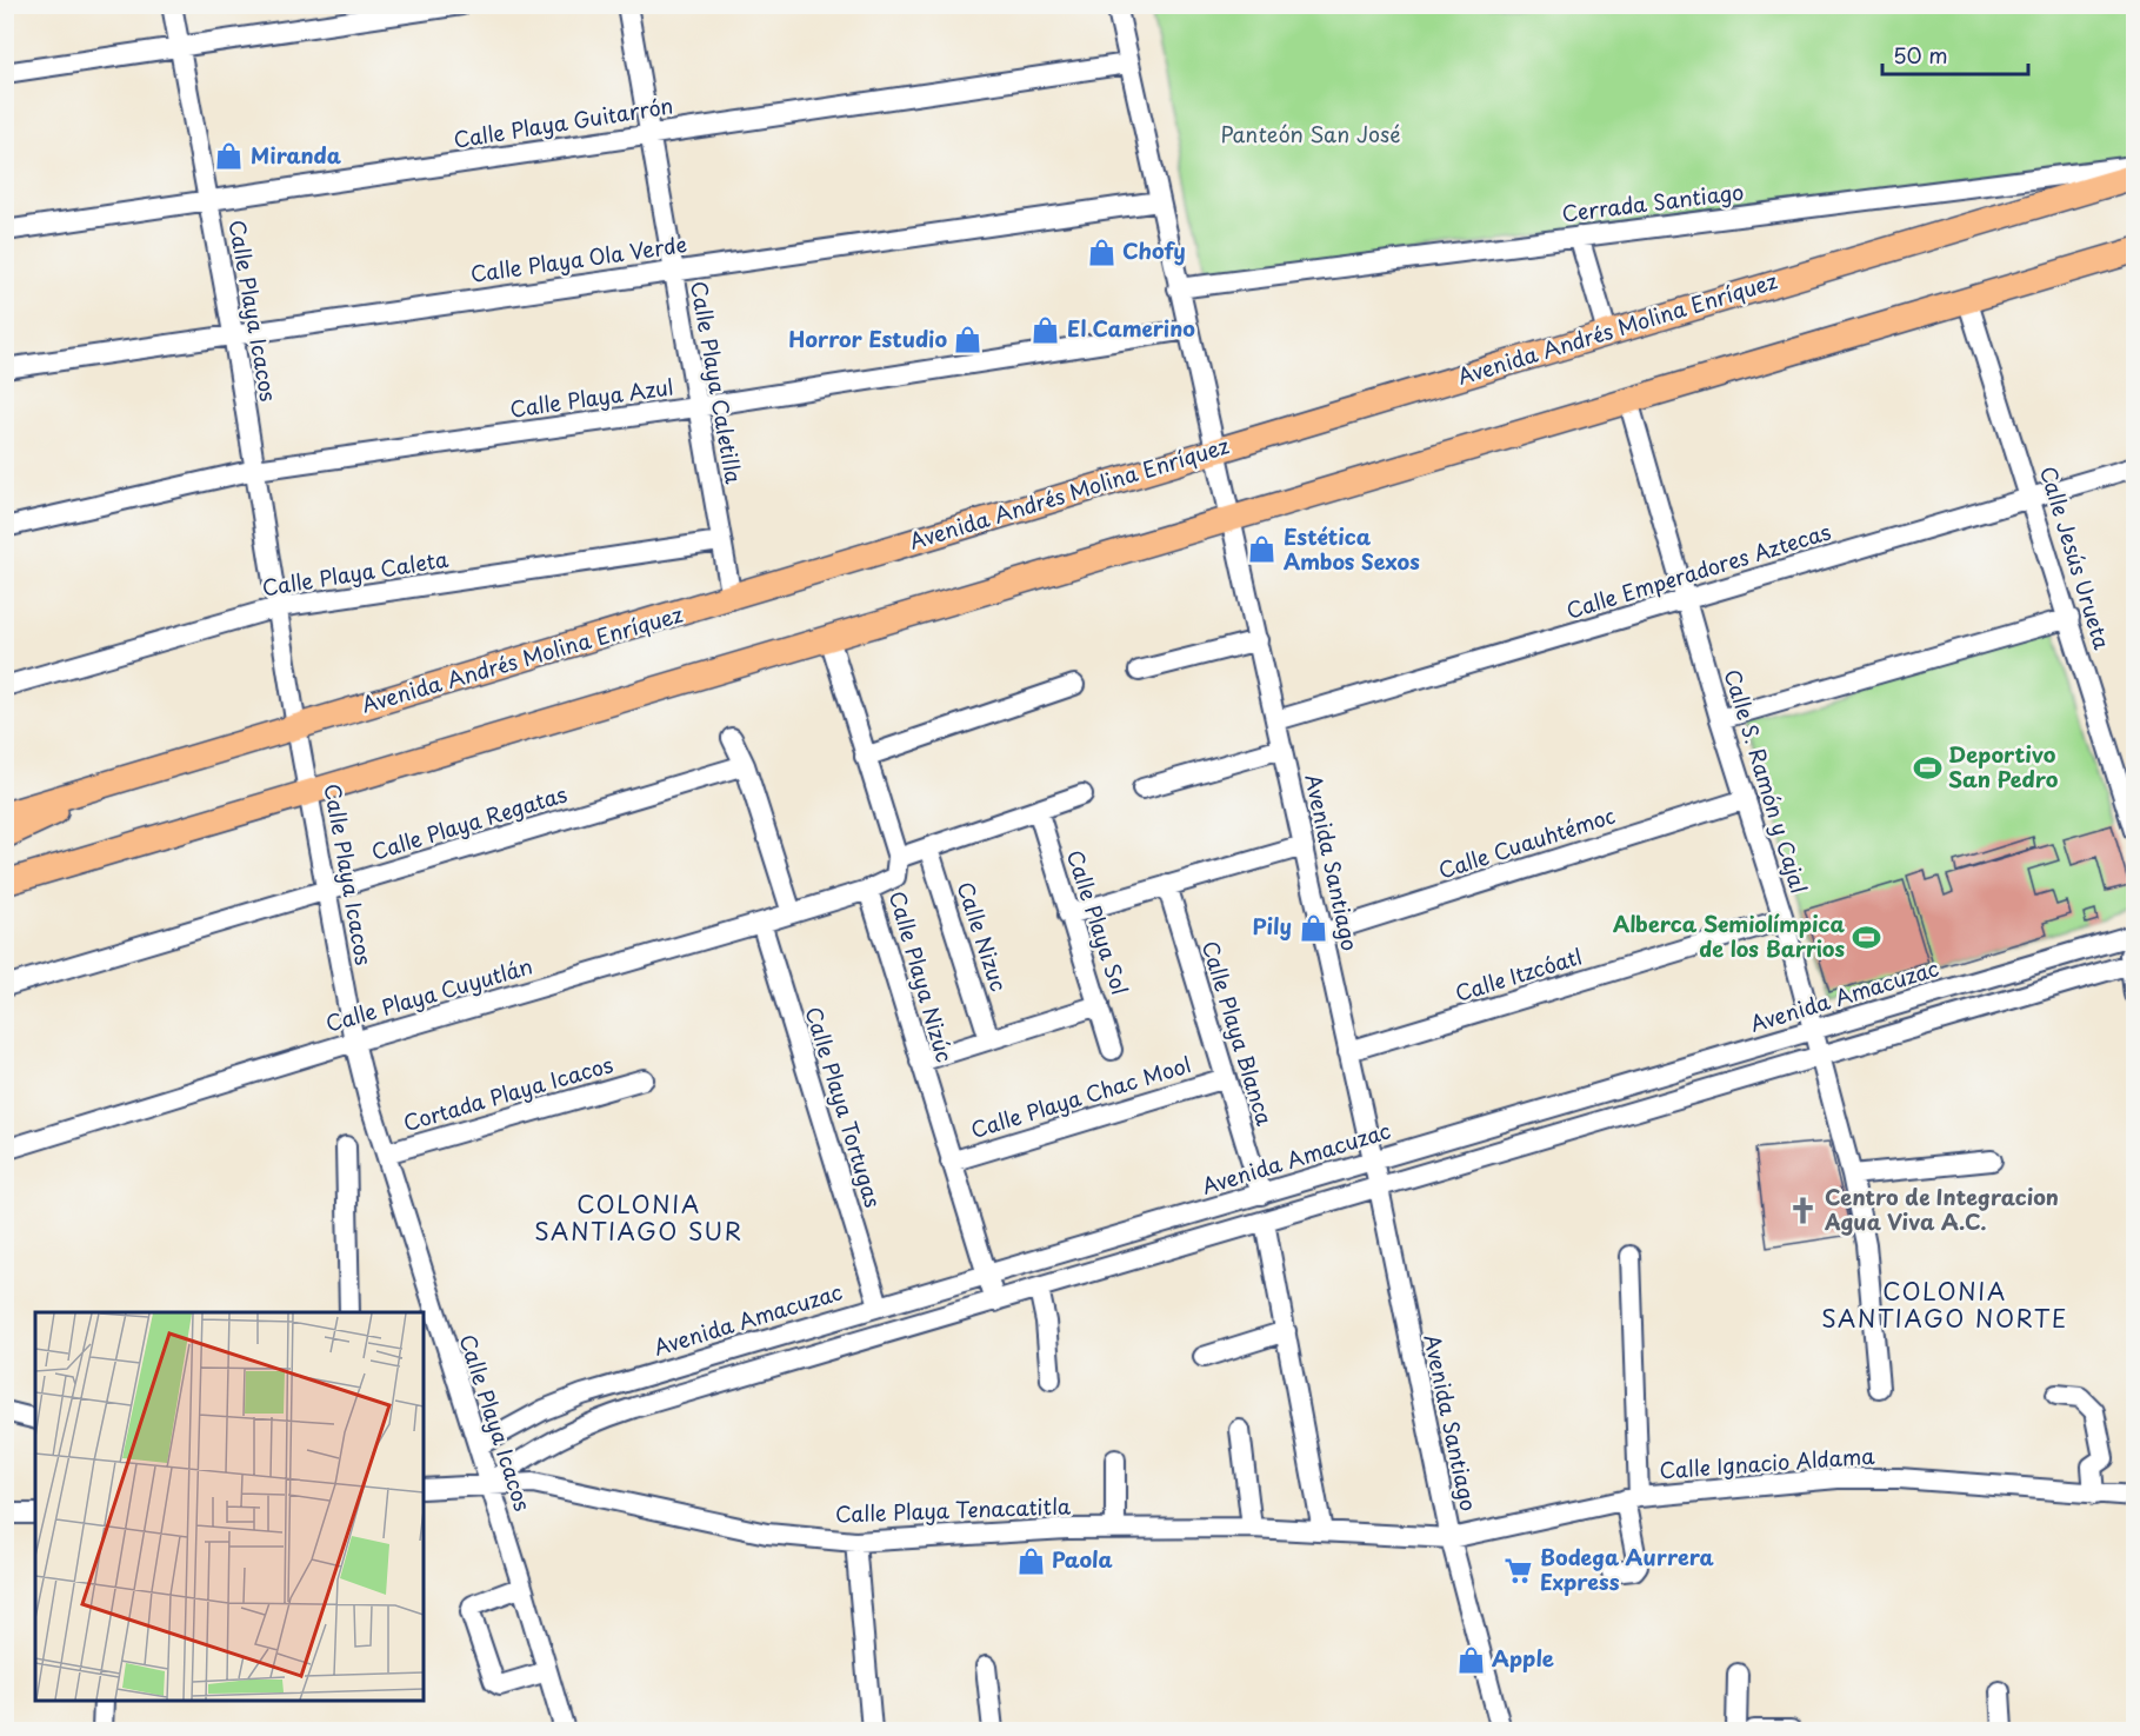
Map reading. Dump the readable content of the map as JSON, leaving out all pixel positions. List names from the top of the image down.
{
  "streets": {
    "main road": ["Avenida Andrés Molina Enríquez"],
    "street": [
      "Calle Playa Guitarrón",
      "Cerrada Santiago",
      "Calle Playa Ola Verde",
      "Calle Playa Icacos",
      "Calle Playa Caletilla",
      "Calle Playa Azul",
      "Calle Jesús Urueta",
      "Calle Emperadores Aztecas",
      "Calle Playa Caleta",
      "Calle S. Ramón y Cajal",
      "Calle Playa Regatas",
      "Calle Cuauhtémoc",
      "Avenida Santiago",
      "Calle Playa Sol",
      "Calle Nizuc",
      "Calle Itzcóatl",
      "Calle Playa Nizúc",
      "Calle Playa Cuyutlán",
      "Avenida Amacuzac",
      "Calle Playa Blanca",
      "Cortada Playa Icacos",
      "Calle Playa Chac Mool",
      "Calle Playa Tortugas",
      "Calle Ignacio Aldama",
      "Calle Playa Tenacatitla"
    ]
  },
  "crossings": [
    ["Calle Playa Guitarrón", "Calle Playa Icacos"],
    ["Calle Playa Guitarrón", "Calle Playa Caletilla"],
    ["Calle Playa Guitarrón", "Avenida Santiago"],
    ["Cerrada Santiago", "Avenida Santiago"],
    ["Calle Playa Ola Verde", "Calle Playa Icacos"],
    ["Calle Playa Ola Verde", "Calle Playa Caletilla"],
    ["Calle Playa Ola Verde", "Avenida Santiago"],
    ["Calle Playa Icacos", "Avenida Andrés Molina Enríquez"],
    ["Calle Playa Icacos", "Calle Playa Azul"],
    ["Calle Playa Icacos", "Calle Playa Caleta"],
    ["Calle Playa Icacos", "Calle Playa Regatas"],
    ["Calle Playa Icacos", "Calle Playa Cuyutlán"],
    ["Calle Playa Icacos", "Avenida Amacuzac"],
    ["Calle Playa Icacos", "Cortada Playa Icacos"],
    ["Calle Playa Icacos", "Calle Playa Tenacatitla"],
    ["Avenida Andrés Molina Enríquez", "Calle Playa Caletilla"],
    ["Avenida Andrés Molina Enríquez", "Avenida Santiago"],
    ["Calle Playa Caletilla", "Calle Playa Azul"],
    ["Calle Playa Caletilla", "Calle Playa Caleta"],
    ["Calle Playa Azul", "Avenida Santiago"],
    ["Calle Jesús Urueta", "Calle Emperadores Aztecas"],
    ["Calle Emperadores Aztecas", "Calle S. Ramón y Cajal"],
    ["Calle Emperadores Aztecas", "Avenida Santiago"],
    ["Calle S. Ramón y Cajal", "Calle Cuauhtémoc"],
    ["Calle S. Ramón y Cajal", "Calle Itzcóatl"],
    ["Calle S. Ramón y Cajal", "Avenida Amacuzac"],
    ["Calle Cuauhtémoc", "Avenida Santiago"],
    ["Avenida Santiago", "Calle Itzcóatl"],
    ["Avenida Santiago", "Avenida Amacuzac"],
    ["Avenida Santiago", "Calle Ignacio Aldama"],
    ["Avenida Santiago", "Calle Playa Tenacatitla"],
    ["Calle Playa Nizúc", "Calle Playa Cuyutlán"],
    ["Calle Playa Nizúc", "Avenida Amacuzac"],
    ["Calle Playa Nizúc", "Calle Playa Chac Mool"],
    ["Calle Playa Cuyutlán", "Calle Playa Tortugas"],
    ["Avenida Amacuzac", "Calle Playa Blanca"],
    ["Avenida Amacuzac", "Calle Playa Tortugas"],
    ["Calle Playa Blanca", "Calle Playa Chac Mool"],
    ["Calle Ignacio Aldama", "Calle Playa Tenacatitla"]
  ],
  "districts": ["COLONIA SANTIAGO SUR", "COLONIA SANTIAGO NORTE"],
  "parks": ["Panteón San José"],
  "places": {
    "shop": [
      "Miranda",
      "Chofy",
      "El Camerino",
      "Horror Estudio",
      "Estética Ambos Sexos",
      "Pily",
      "Paola",
      "Apple"
    ],
    "sports": ["Deportivo San Pedro", "Alberca Semiolímpica de los Barrios"],
    "church": ["Centro de Integracion Agua Viva A.C."],
    "supermarket": ["Bodega Aurrera Express"]
  },
  "scale_bar": "50 m"
}
